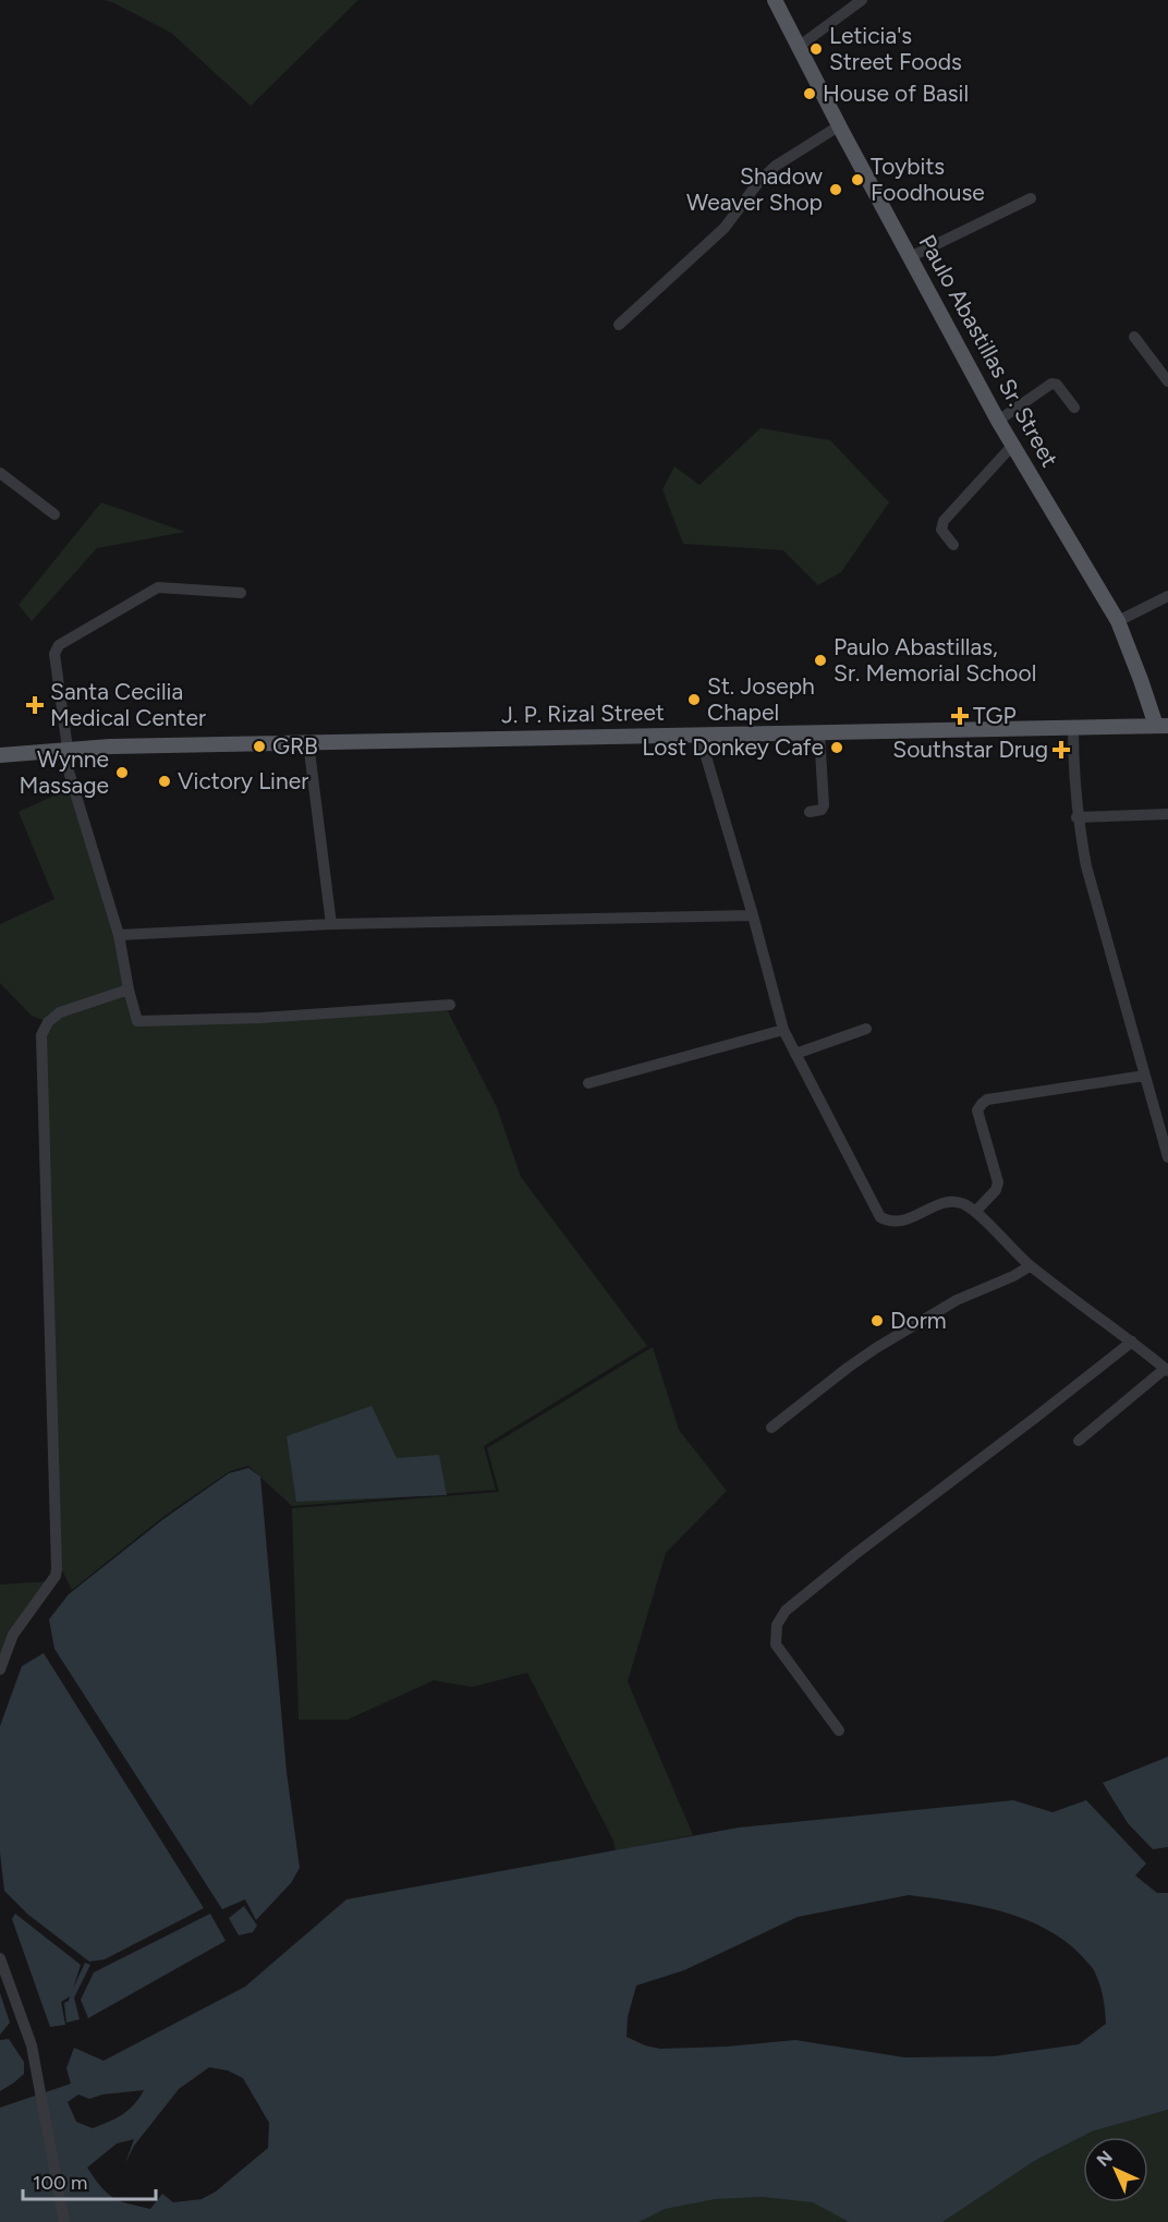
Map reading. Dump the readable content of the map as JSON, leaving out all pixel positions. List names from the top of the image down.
{
  "streets": {
    "main road": ["Paulo Abastillas Sr. Street", "J. P. Rizal Street"]
  },
  "crossings": [
    ["Paulo Abastillas Sr. Street", "J. P. Rizal Street"]
  ],
  "places": {
    "other": [
      "Leticia's Street Foods",
      "House of Basil",
      "Toybits Foodhouse",
      "Shadow Weaver Shop",
      "Paulo Abastillas, Sr. Memorial School",
      "St. Joseph Chapel",
      "GRB",
      "Lost Donkey Cafe",
      "Wynne Massage",
      "Victory Liner",
      "Dorm"
    ],
    "health": ["Santa Cecilia Medical Center", "TGP", "Southstar Drug"]
  },
  "scale_bar": "100 m",
  "north": "top left"
}
